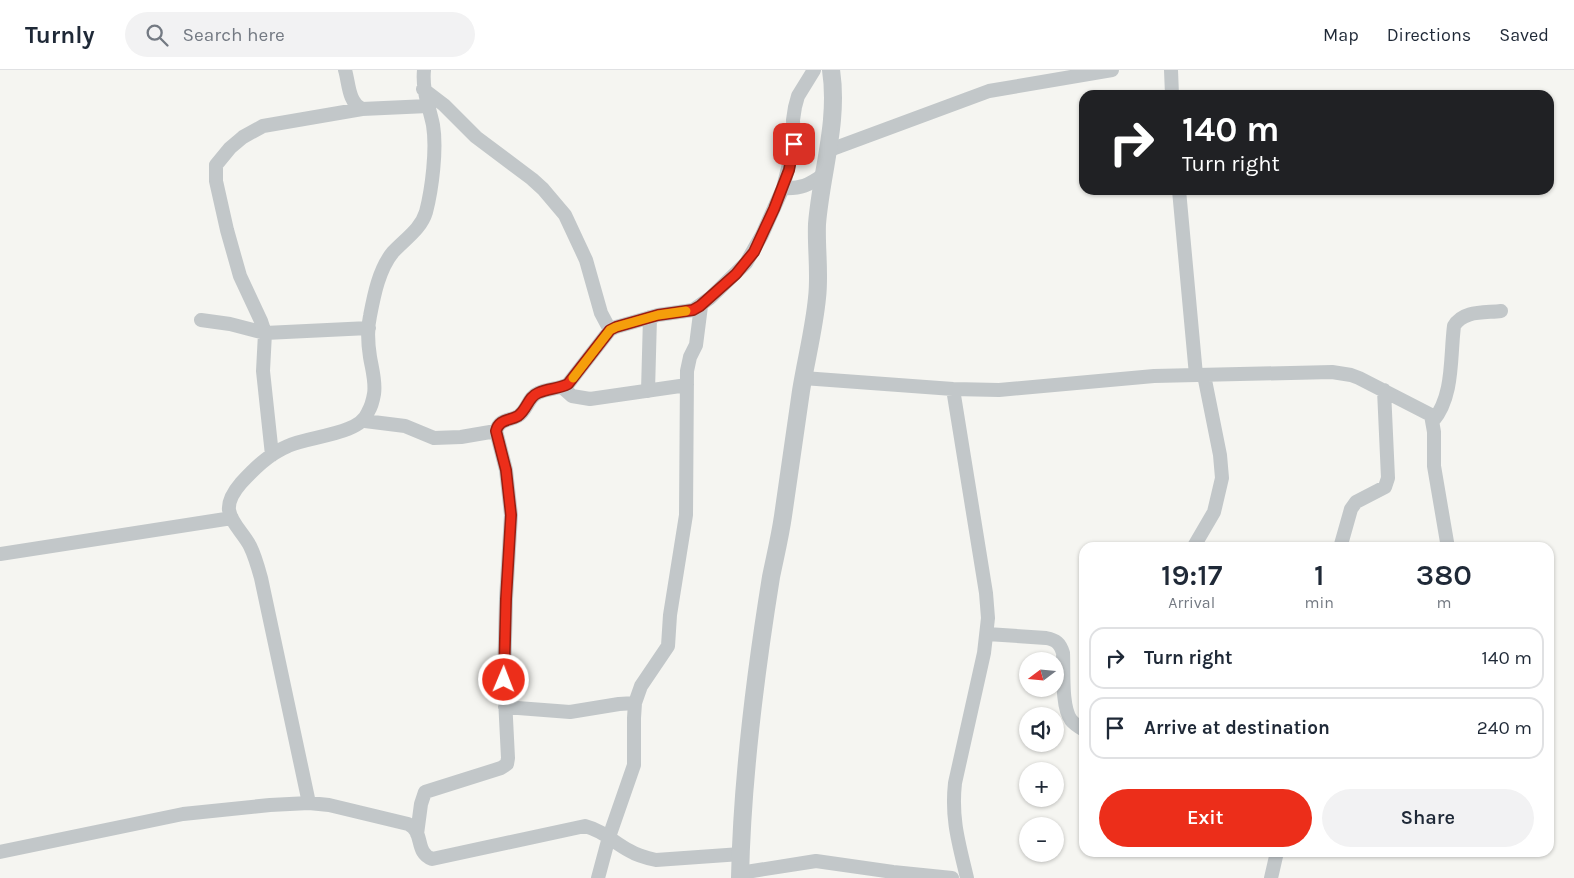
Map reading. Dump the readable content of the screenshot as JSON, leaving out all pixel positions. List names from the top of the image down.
{
  "north": "left",
  "page": {
    "header": "Turnly",
    "search": "Search here",
    "nav": ["Map", "Directions", "Saved"],
    "turn": ["140 m", "Turn right"],
    "eta": [
      "19:17",
      "Arrival",
      "1",
      "min",
      "380",
      "m"
    ],
    "list": [
      {
        "name": "Turn right",
        "value": "140 m"
      },
      {
        "name": "Arrive at destination",
        "value": "240 m"
      }
    ],
    "map_buttons": ["+", "−"],
    "buttons": ["Exit", "Share"]
  }
}
